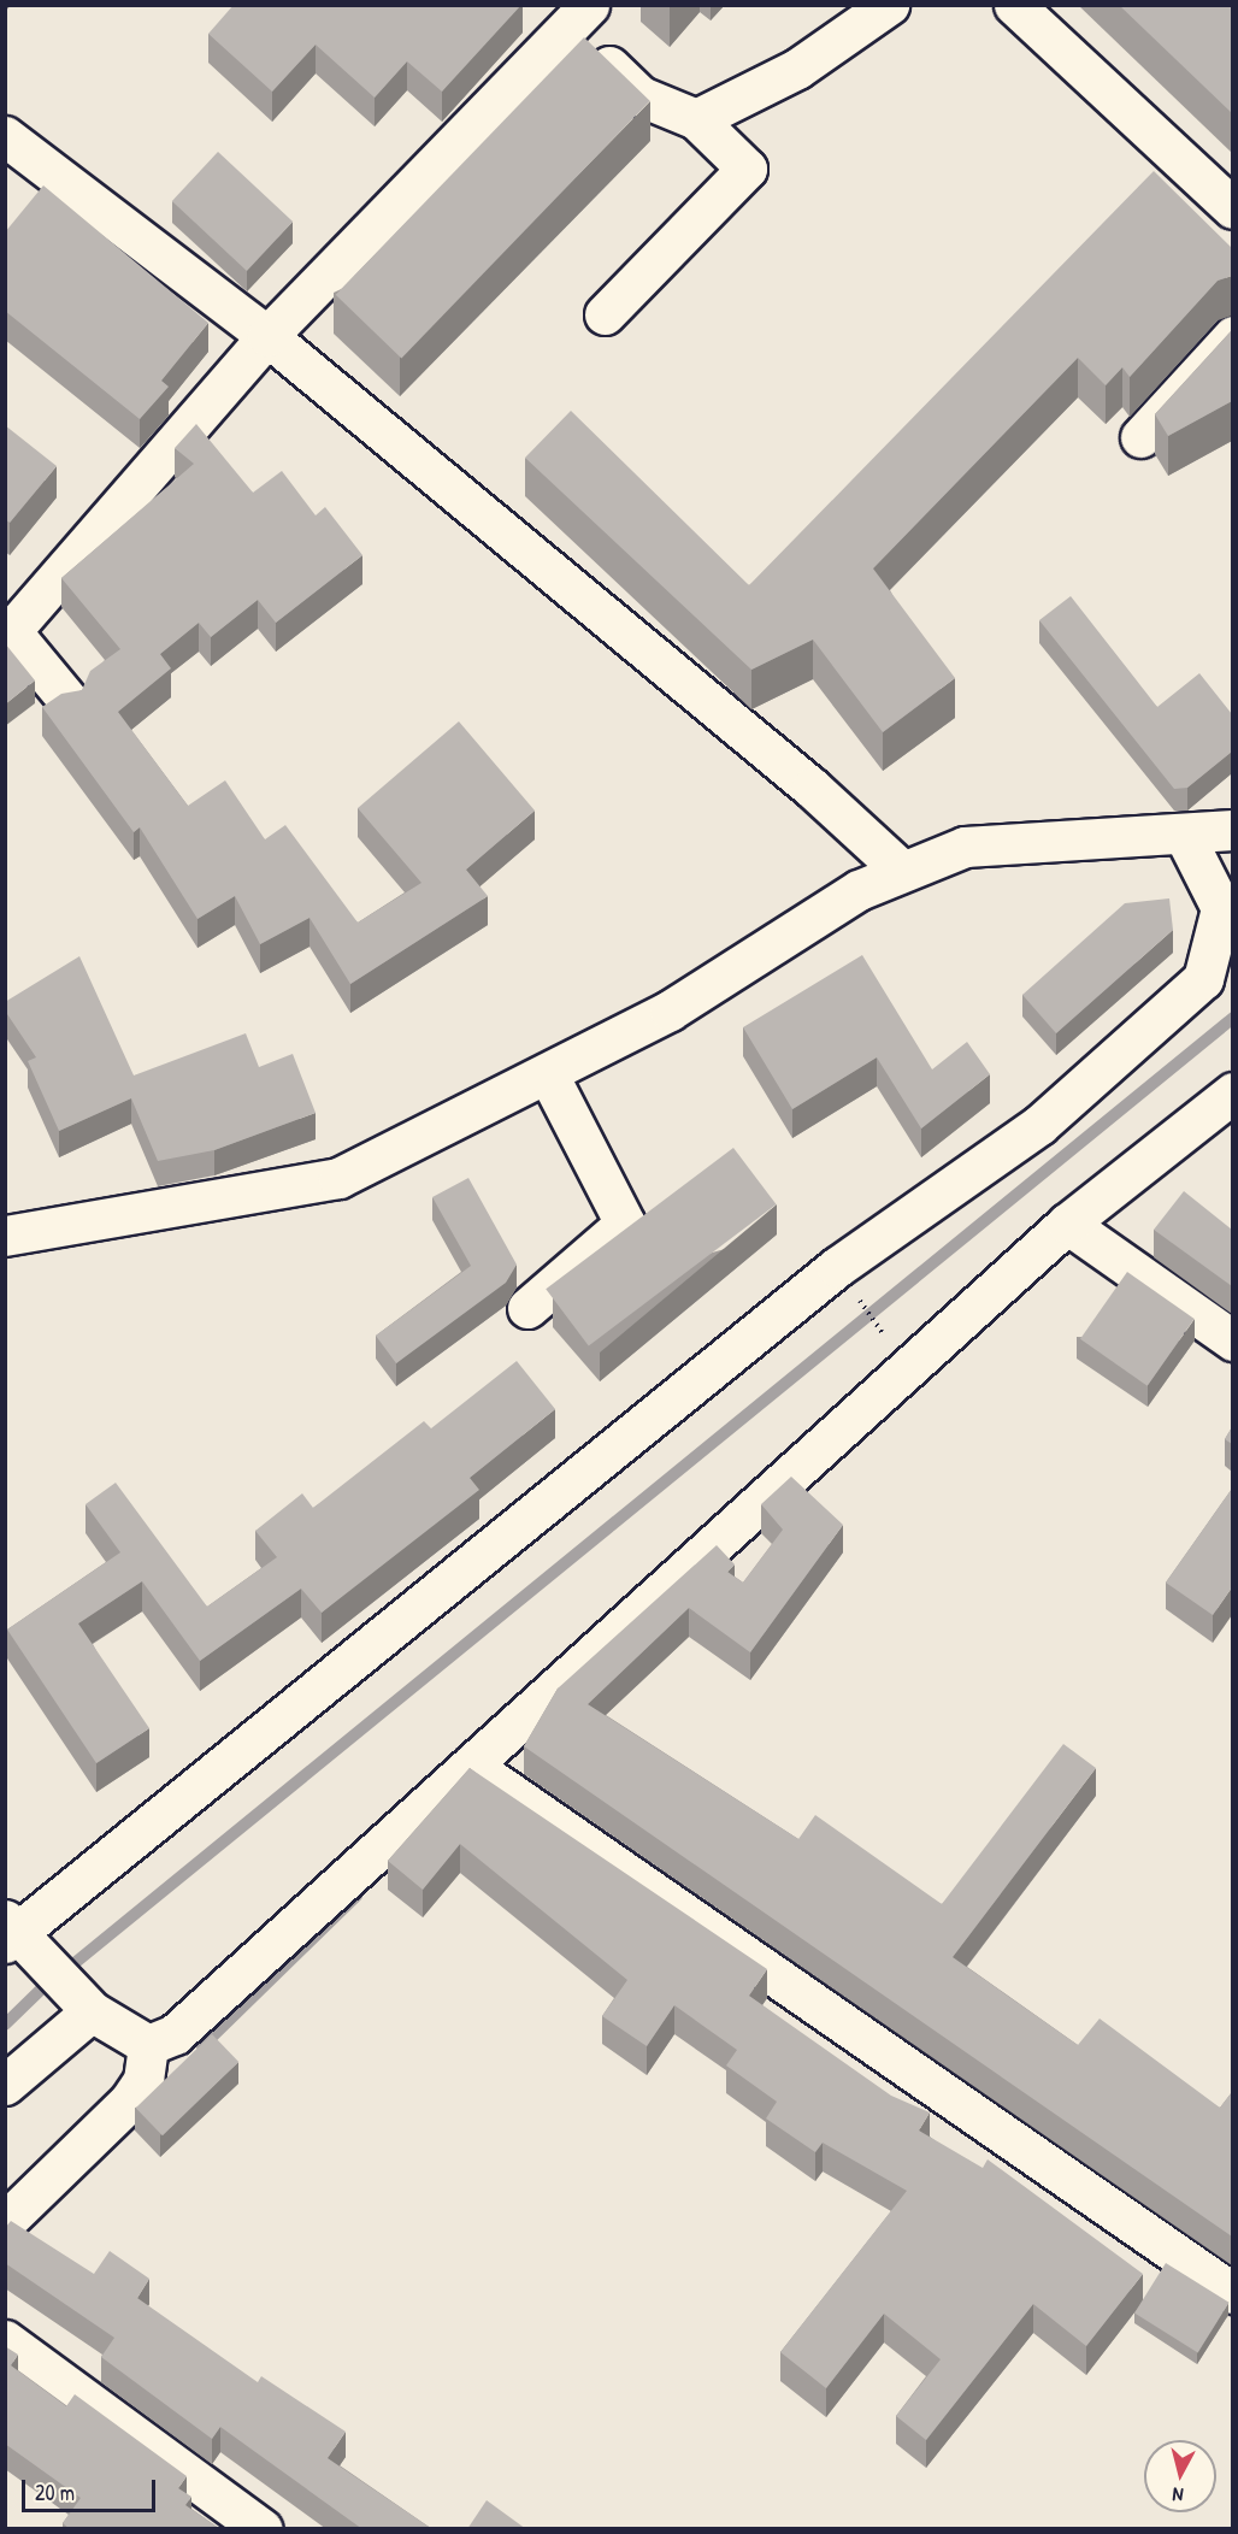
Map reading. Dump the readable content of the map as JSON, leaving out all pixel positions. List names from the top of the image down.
{
  "scale_bar": "20 m",
  "north": "bottom"
}
